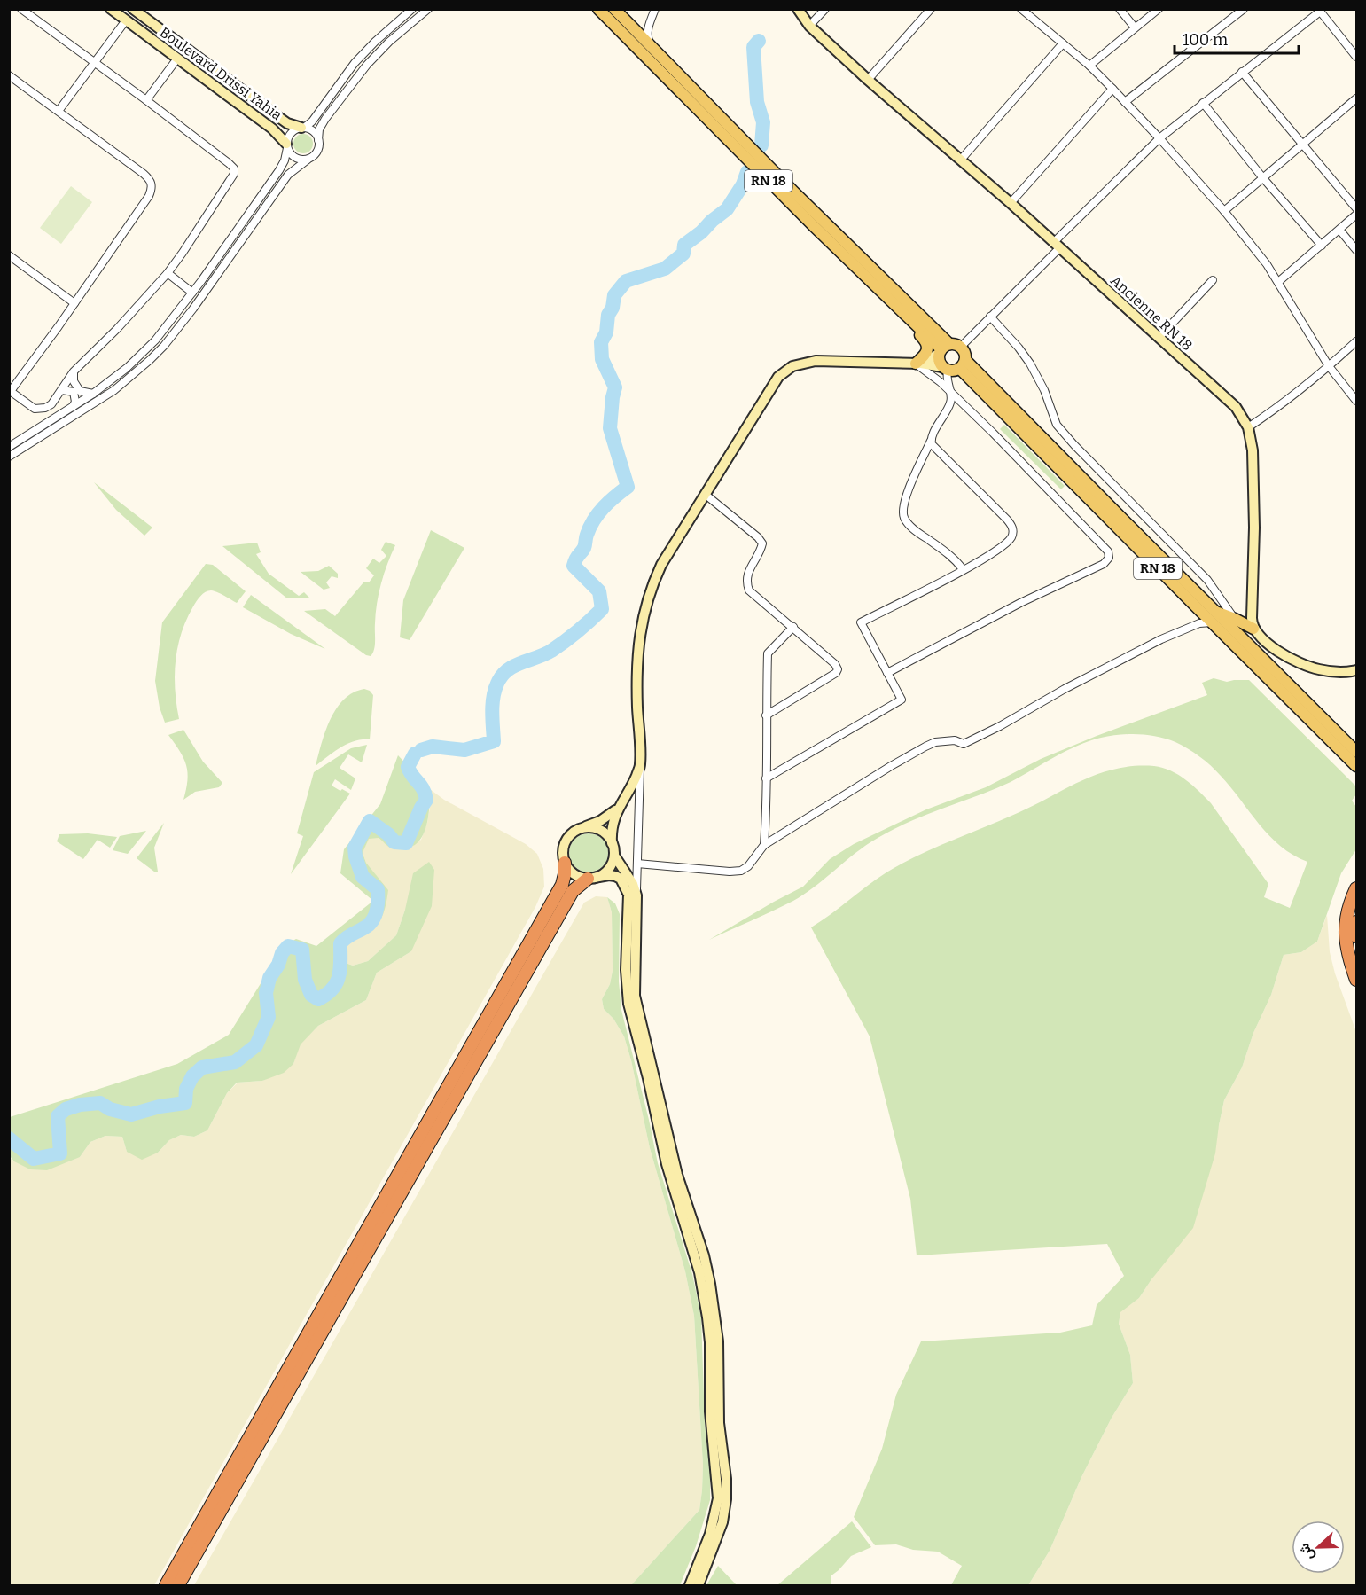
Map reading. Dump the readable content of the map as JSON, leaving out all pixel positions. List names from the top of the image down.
{
  "streets": {
    "main road": ["Boulevard Drissi Yahia", "RN 18", "Ancienne RN 18"]
  },
  "scale_bar": "100 m",
  "north": "left"
}
